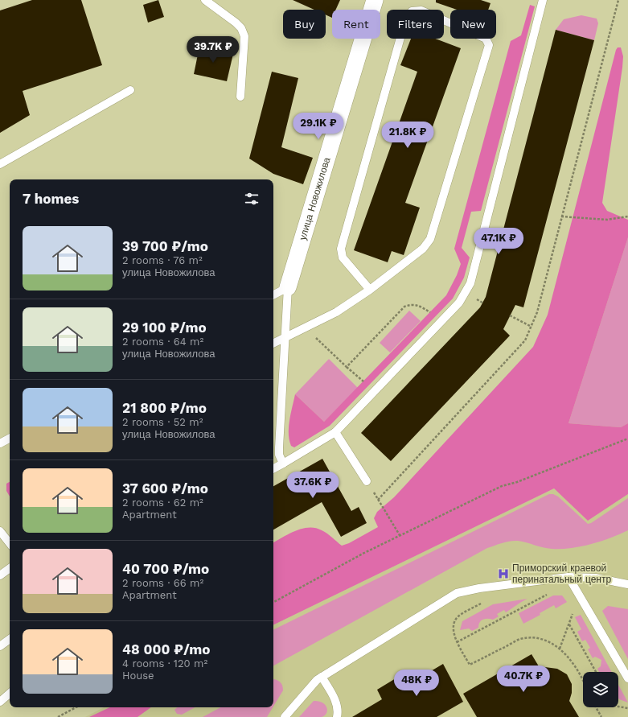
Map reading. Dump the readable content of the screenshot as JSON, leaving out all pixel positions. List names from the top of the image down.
{
  "streets": {
    "street": ["улица Новожилова"]
  },
  "places": {
    "hospital": ["Приморский краевой перинатальный центр"]
  },
  "page": {
    "chip": [
      "Buy",
      "Rent",
      "Filters",
      "New"
    ],
    "price": [
      "39.7K ₽",
      "29.1K ₽",
      "21.8K ₽",
      "47.1K ₽",
      "37.6K ₽",
      "40.7K ₽",
      "48K ₽"
    ],
    "heading": "7 homes",
    "list": [
      {
        "name": "39 700 ₽/mo",
        "note": "2 rooms · 76 m² · улица Новожилова"
      },
      {
        "name": "29 100 ₽/mo",
        "note": "2 rooms · 64 m² · улица Новожилова"
      },
      {
        "name": "21 800 ₽/mo",
        "note": "2 rooms · 52 m² · улица Новожилова"
      },
      {
        "name": "37 600 ₽/mo",
        "note": "2 rooms · 62 m² · Apartment"
      },
      {
        "name": "40 700 ₽/mo",
        "note": "2 rooms · 66 m² · Apartment"
      },
      {
        "name": "48 000 ₽/mo",
        "note": "4 rooms · 120 m² · House"
      }
    ]
  }
}
